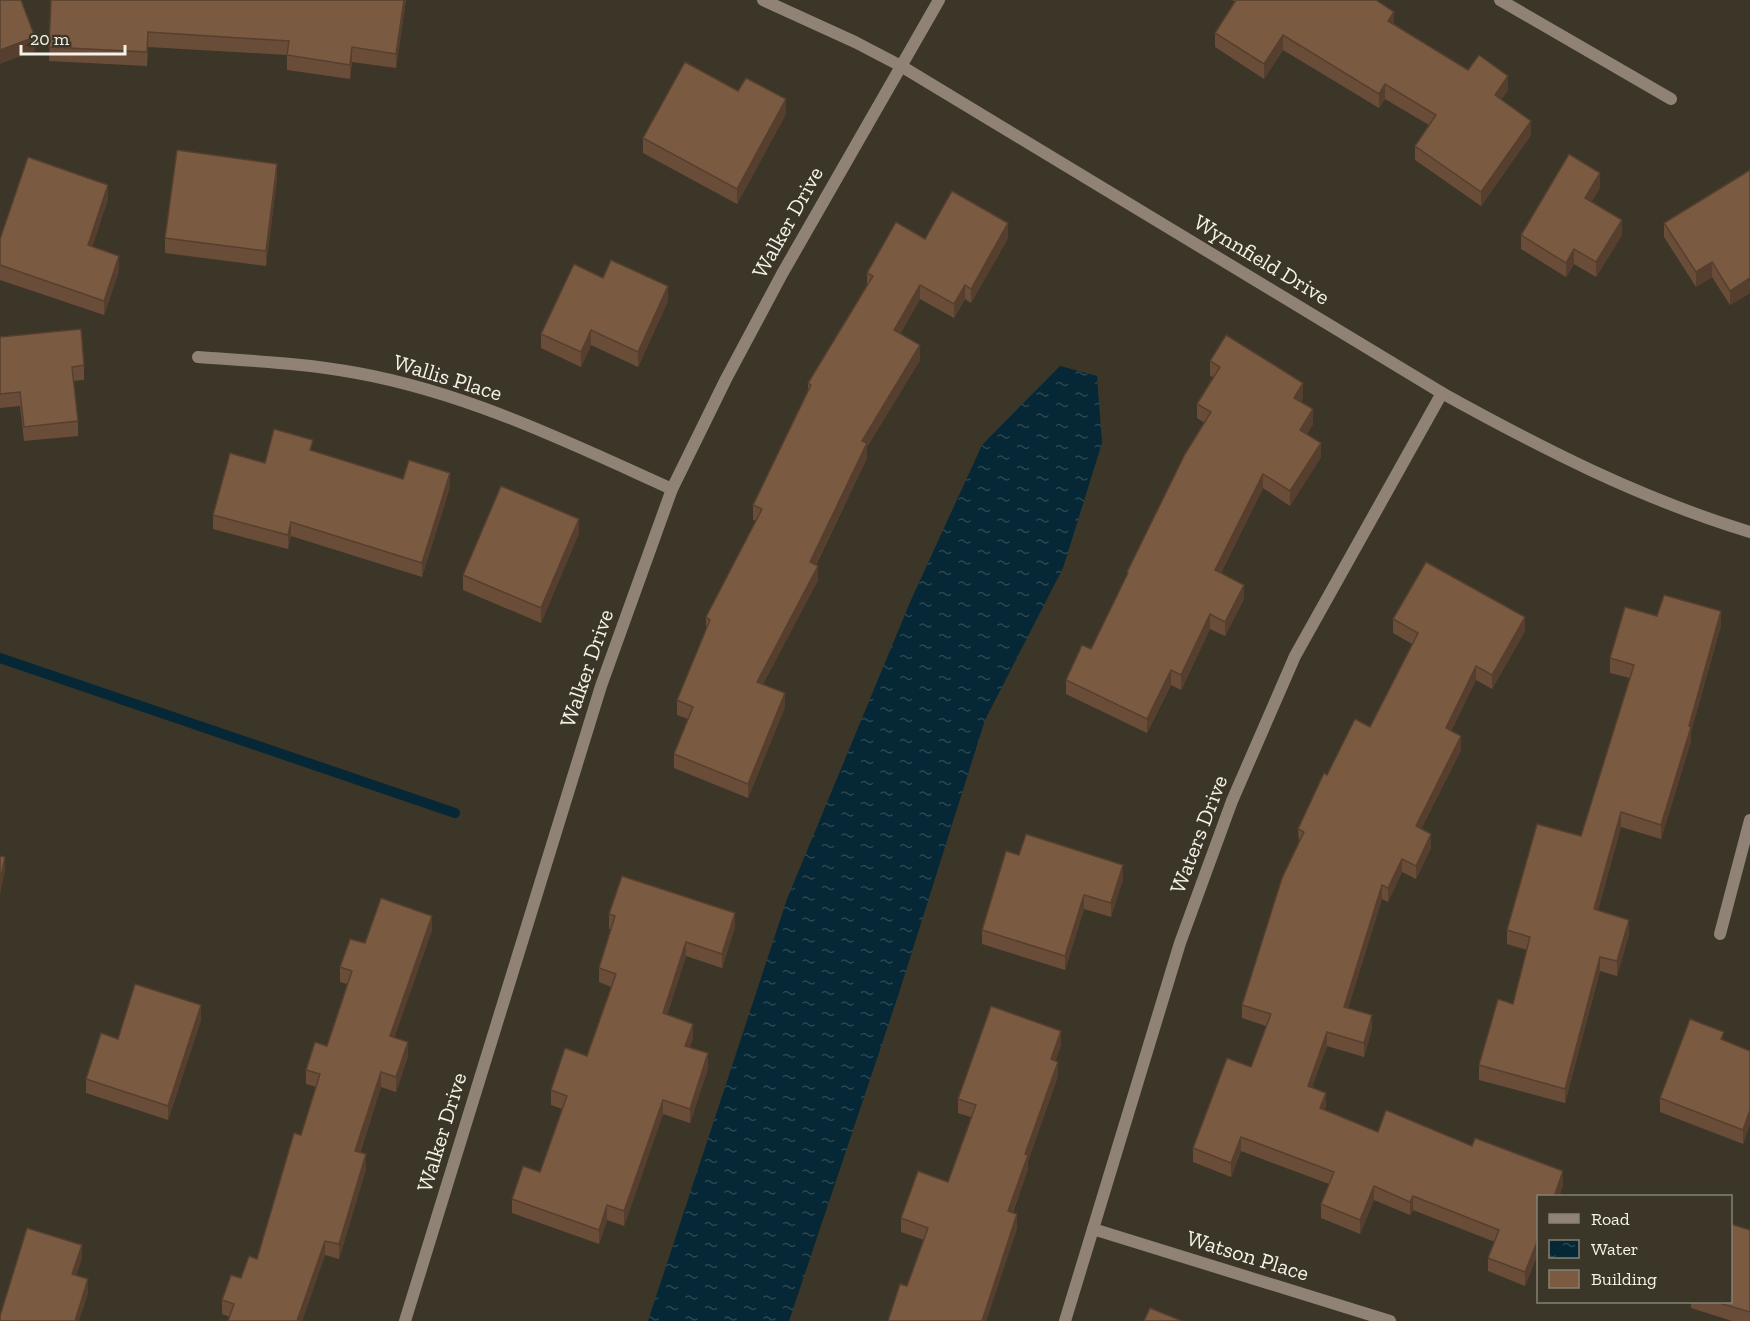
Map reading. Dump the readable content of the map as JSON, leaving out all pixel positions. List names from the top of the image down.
{
  "streets": {
    "street": [
      "Walker Drive",
      "Wynnfield Drive",
      "Wallis Place",
      "Waters Drive",
      "Watson Place"
    ]
  },
  "crossings": [
    ["Walker Drive", "Wynnfield Drive"],
    ["Walker Drive", "Wallis Place"],
    ["Wynnfield Drive", "Waters Drive"],
    ["Waters Drive", "Watson Place"]
  ],
  "legend": ["Road", "Water", "Building"],
  "scale_bar": "20 m"
}
